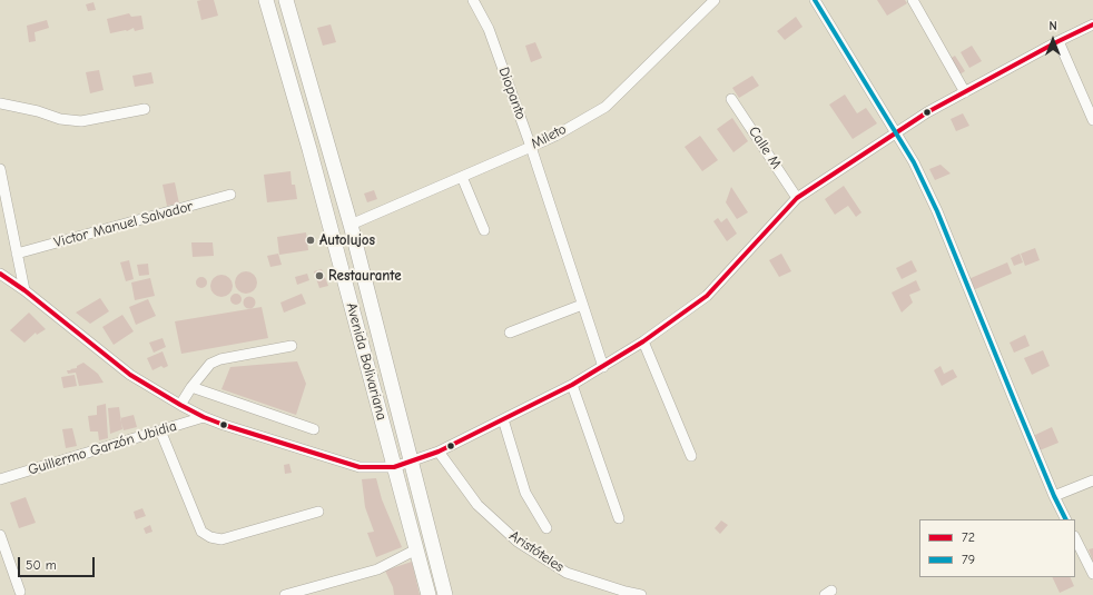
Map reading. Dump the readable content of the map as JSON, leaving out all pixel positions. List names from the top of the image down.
{
  "streets": {
    "highway": ["Avenida Bolivariana"],
    "street": [
      "Diopanto",
      "Mileto",
      "Calle M",
      "Victor Manuel Salvador",
      "Guillermo Garzón Ubidia",
      "Aristóteles"
    ]
  },
  "crossings": [
    ["Diopanto", "Mileto"],
    ["Mileto", "Avenida Bolivariana"]
  ],
  "places": ["Autolujos", "Restaurante"],
  "lines": ["transit line 79", "transit line 72"],
  "legend": ["72", "79"],
  "scale_bar": "50 m",
  "north": "top"
}
